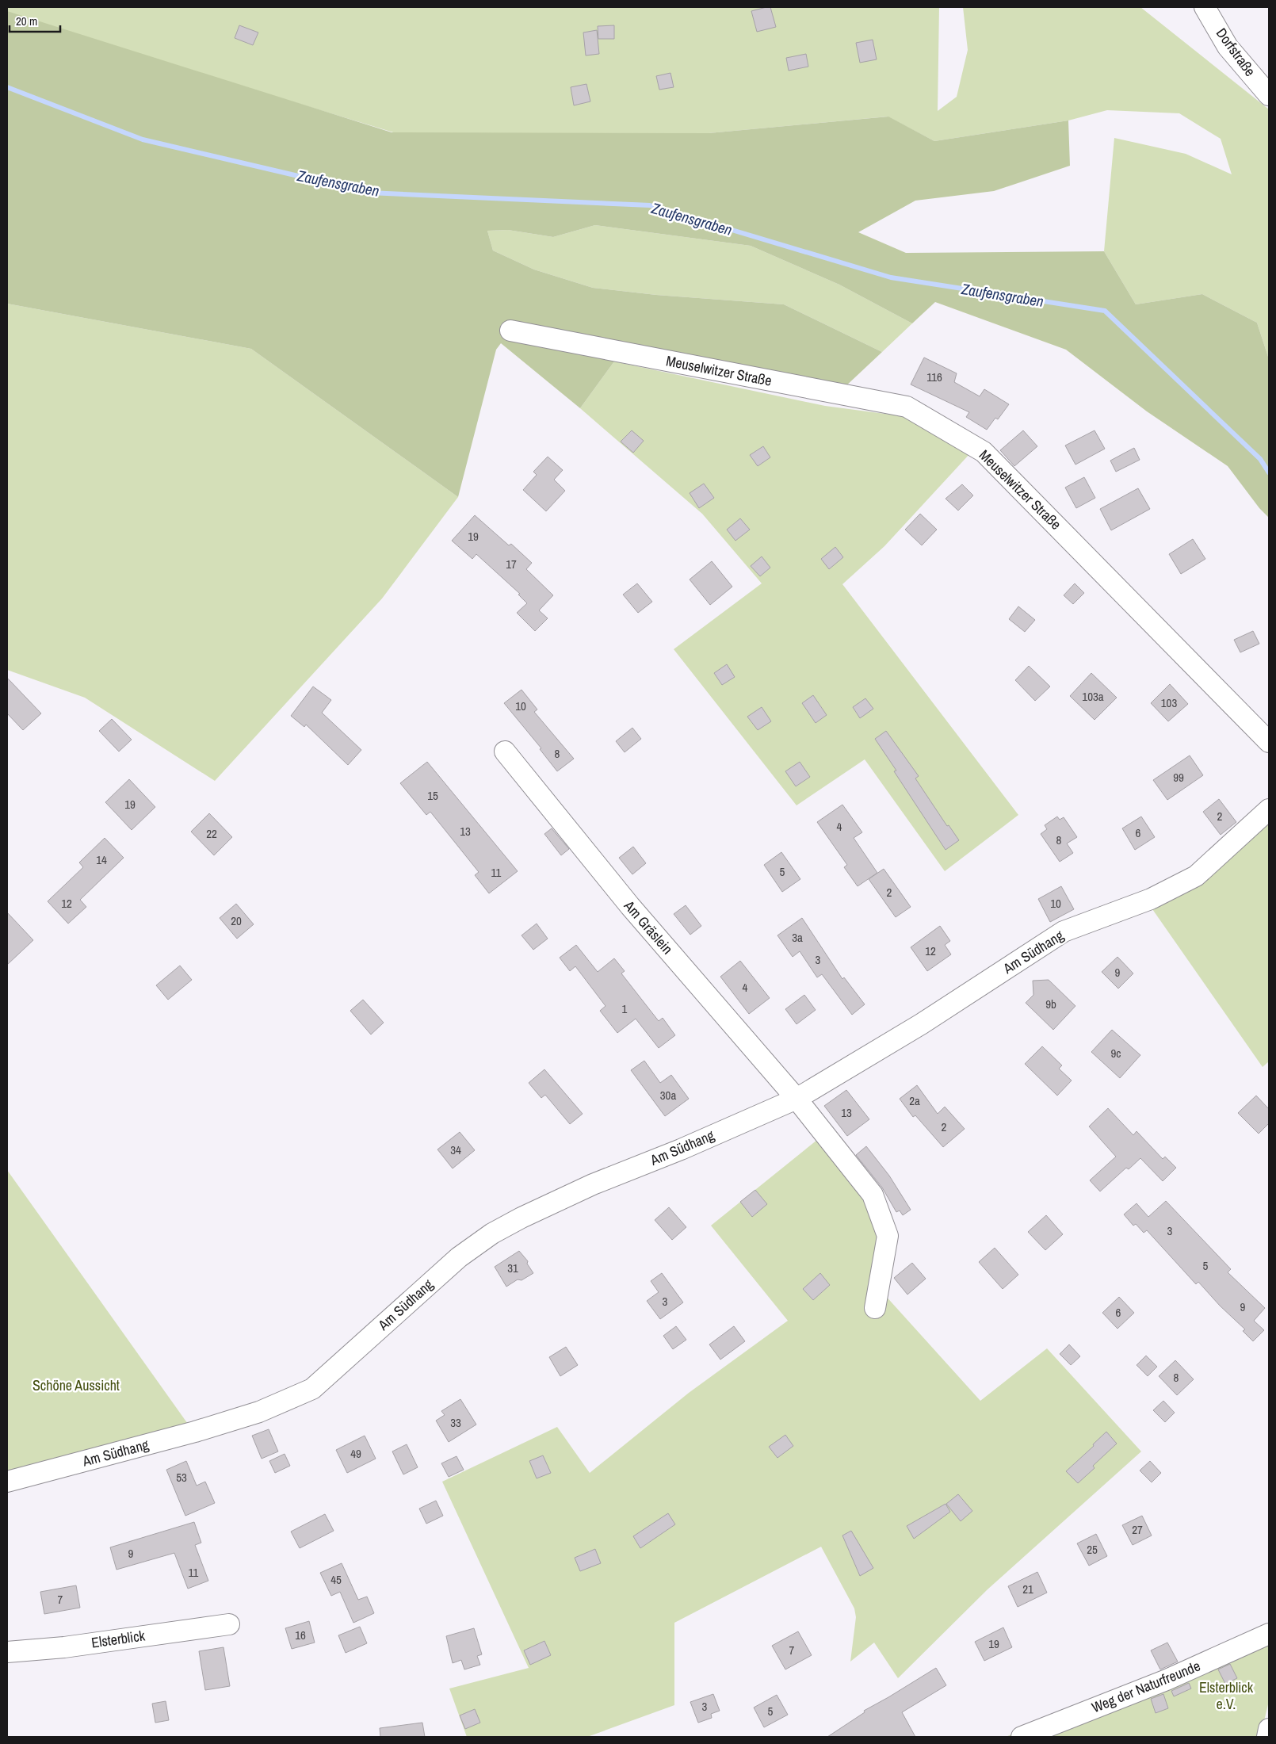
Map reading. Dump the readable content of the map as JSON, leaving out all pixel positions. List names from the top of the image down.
{
  "streets": {
    "street": [
      "Dorfstraße",
      "Meuselwitzer Straße",
      "Am Gräslein",
      "Am Südhang",
      "Elsterblick",
      "Weg der Naturfreunde"
    ]
  },
  "crossings": [
    ["Am Gräslein", "Am Südhang"]
  ],
  "water": ["Zaufensgraben"],
  "parks": ["Schöne Aussicht", "Elsterblick e.V."],
  "house_numbers": [
    "116",
    "19",
    "17",
    "103a",
    "103",
    "10",
    "8",
    "99",
    "15",
    "19",
    "2",
    "4",
    "13",
    "6",
    "22",
    "8",
    "14",
    "5",
    "11",
    "2",
    "12",
    "10",
    "20",
    "3a",
    "12",
    "3",
    "9",
    "4",
    "9b",
    "1",
    "9c",
    "30a",
    "2a",
    "13",
    "2",
    "34",
    "3",
    "5",
    "31",
    "3",
    "9",
    "6",
    "8",
    "33",
    "49",
    "53",
    "27",
    "25",
    "9",
    "11",
    "45",
    "21",
    "7",
    "16",
    "19",
    "7",
    "3",
    "5"
  ],
  "scale_bar": "20 m"
}
